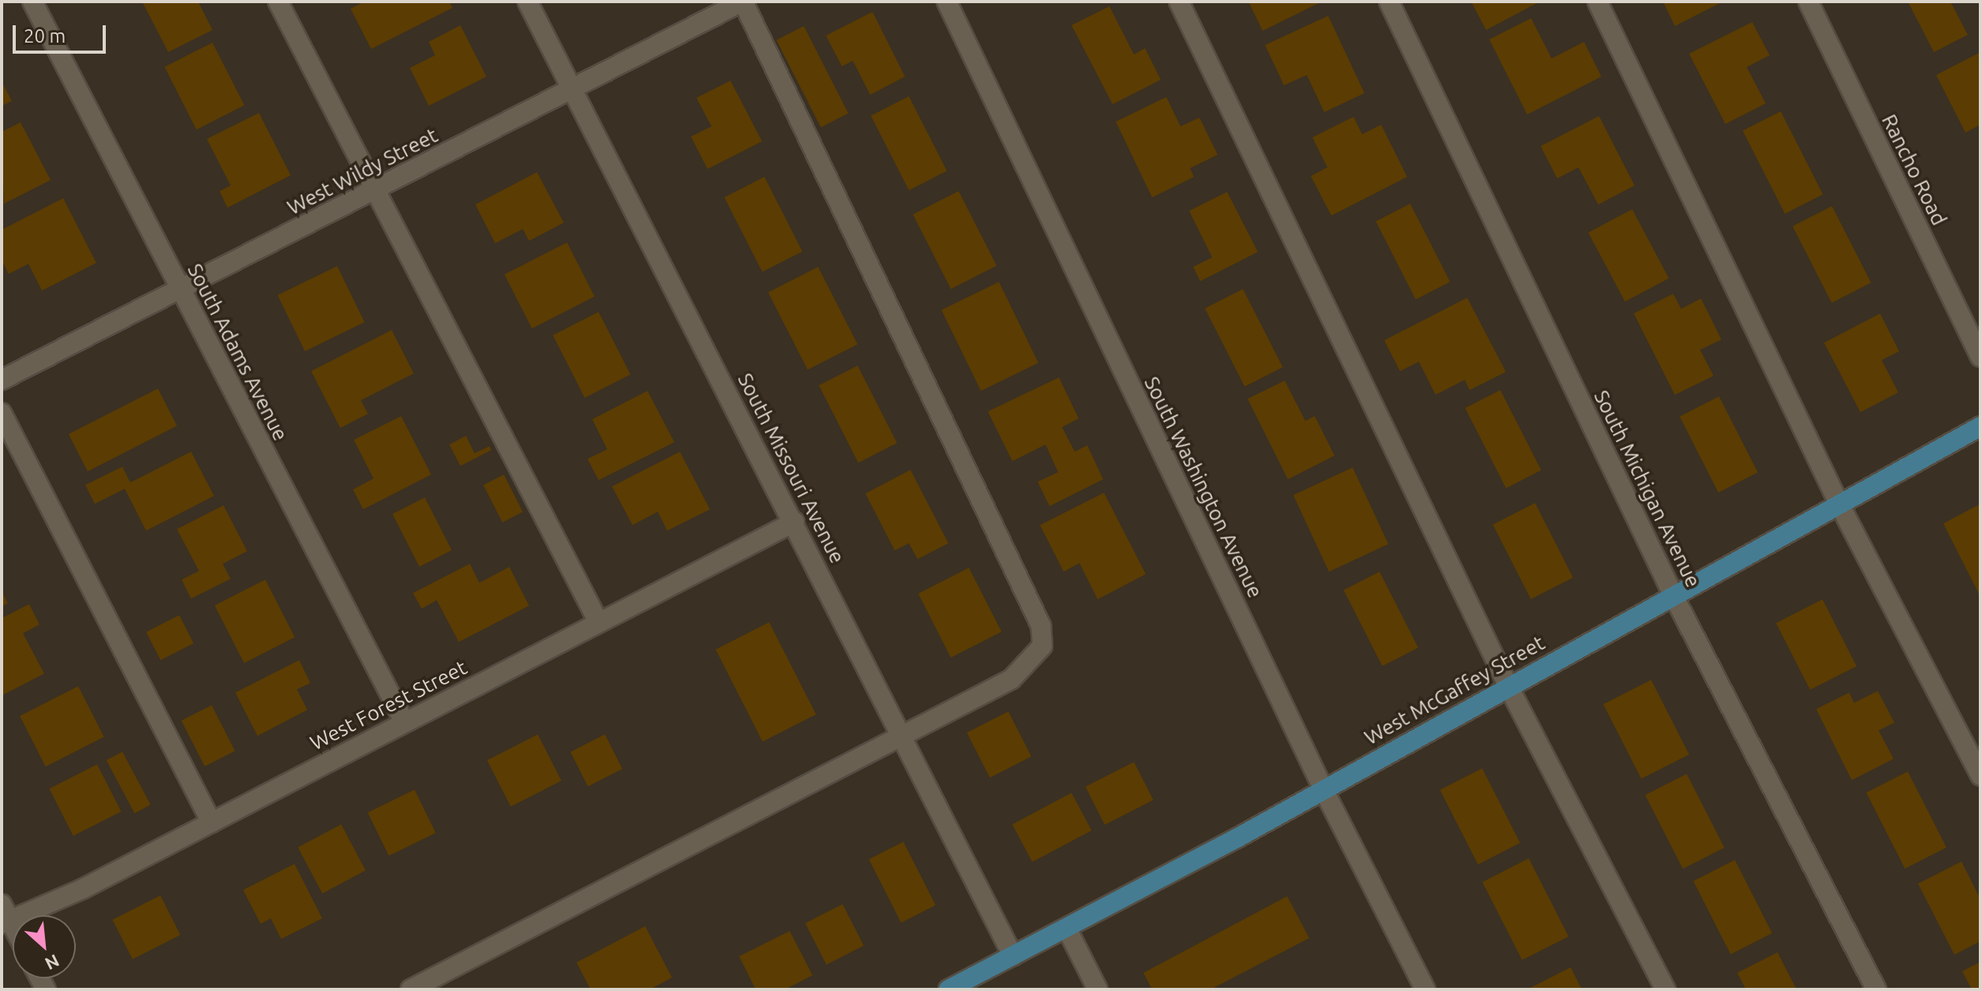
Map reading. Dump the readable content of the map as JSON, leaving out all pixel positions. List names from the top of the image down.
{
  "streets": {
    "main road": ["West McGaffey Street"],
    "street": [
      "Rancho Road",
      "West Wildy Street",
      "South Adams Avenue",
      "South Missouri Avenue",
      "South Washington Avenue",
      "South Michigan Avenue",
      "West Forest Street"
    ]
  },
  "crossings": [
    ["West Wildy Street", "South Adams Avenue"],
    ["West Wildy Street", "South Missouri Avenue"],
    ["South Adams Avenue", "West Forest Street"],
    ["South Missouri Avenue", "West McGaffey Street"],
    ["South Missouri Avenue", "West Forest Street"],
    ["South Washington Avenue", "West McGaffey Street"],
    ["South Michigan Avenue", "West McGaffey Street"]
  ],
  "scale_bar": "20 m",
  "north": "bottom right"
}
